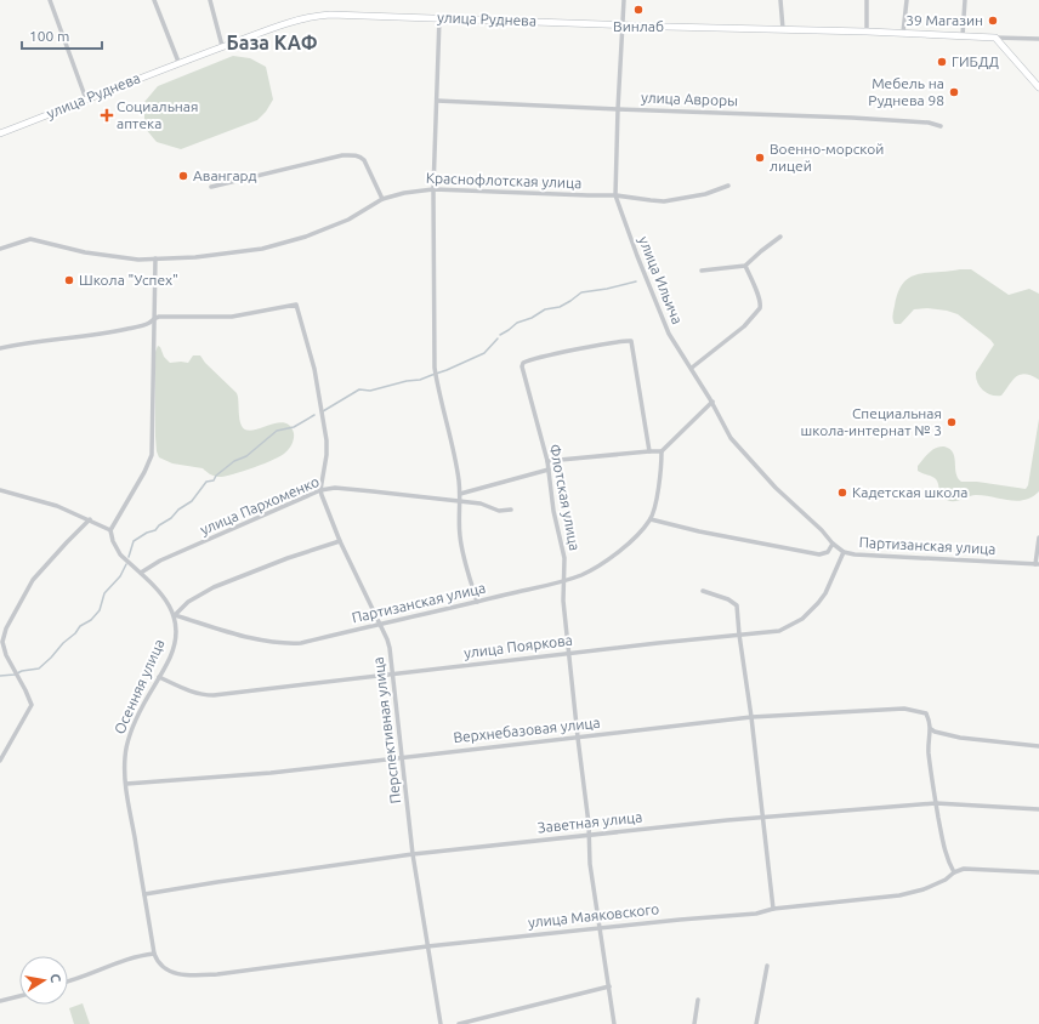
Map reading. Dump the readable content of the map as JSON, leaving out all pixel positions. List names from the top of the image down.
{
  "streets": {
    "main road": ["улица Руднева"],
    "street": [
      "улица Авроры",
      "Краснофлотская улица",
      "улица Ильича",
      "Флотская улица",
      "улица Пархоменко",
      "Партизанская улица",
      "улица Пояркова",
      "Осенняя улица",
      "Перспективная улица",
      "Верхнебазовая улица",
      "Заветная улица",
      "улица Маяковского"
    ]
  },
  "crossings": [
    ["улица Руднева", "улица Ильича"],
    ["улица Авроры", "улица Ильича"],
    ["Краснофлотская улица", "улица Ильича"],
    ["улица Ильича", "Партизанская улица"],
    ["Флотская улица", "Партизанская улица"],
    ["Флотская улица", "улица Пояркова"],
    ["Флотская улица", "Верхнебазовая улица"],
    ["Флотская улица", "Заветная улица"],
    ["Флотская улица", "улица Маяковского"],
    ["улица Пархоменко", "Перспективная улица"],
    ["Партизанская улица", "улица Пояркова"],
    ["Партизанская улица", "Осенняя улица"],
    ["Партизанская улица", "Перспективная улица"],
    ["улица Пояркова", "Осенняя улица"],
    ["улица Пояркова", "Перспективная улица"],
    ["Осенняя улица", "Верхнебазовая улица"],
    ["Осенняя улица", "Заветная улица"],
    ["Осенняя улица", "улица Маяковского"],
    ["Перспективная улица", "Верхнебазовая улица"],
    ["Перспективная улица", "Заветная улица"],
    ["Перспективная улица", "улица Маяковского"]
  ],
  "districts": ["База КАФ"],
  "places": {
    "other": [
      "Винлаб",
      "39 Магазин",
      "ГИБДД",
      "Мебель на Руднева 98",
      "Военно-морской лицей",
      "Авангард",
      "Школа \"Успех\"",
      "Специальная школа-интернат № 3",
      "Кадетская школа"
    ],
    "health": ["Социальная аптека"]
  },
  "scale_bar": "100 m",
  "north": "right"
}
